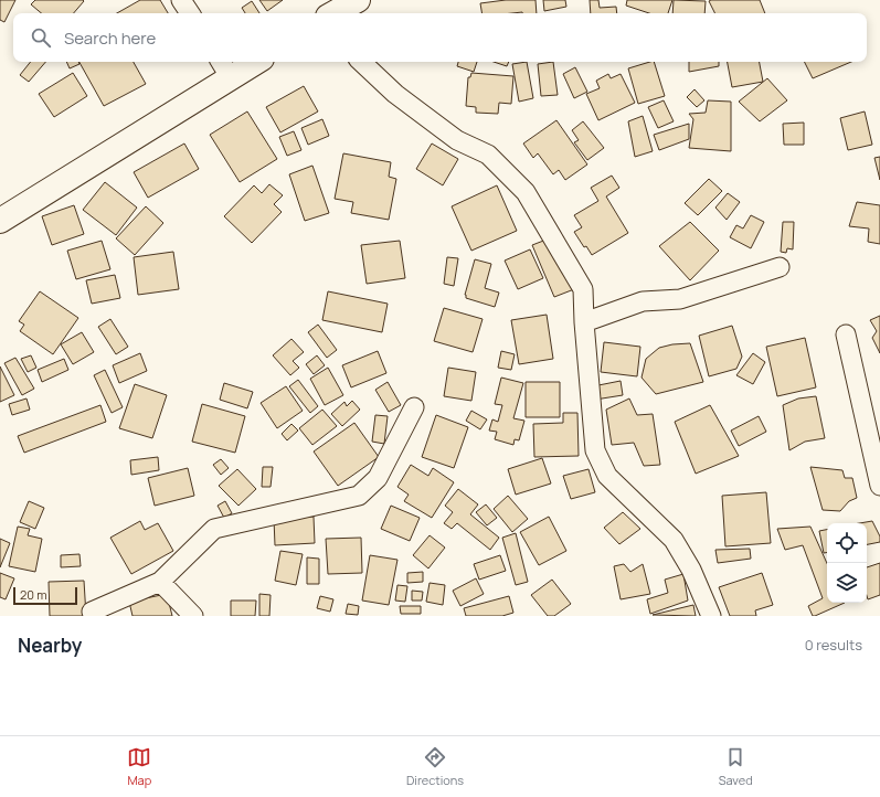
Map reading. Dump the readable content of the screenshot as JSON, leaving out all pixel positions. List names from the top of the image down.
{
  "scale_bar": "20 m",
  "page": {
    "search": "Search here",
    "scale": "20 m",
    "heading": ["Nearby", "0 results"],
    "nav": ["Map", "Directions", "Saved"]
  }
}
